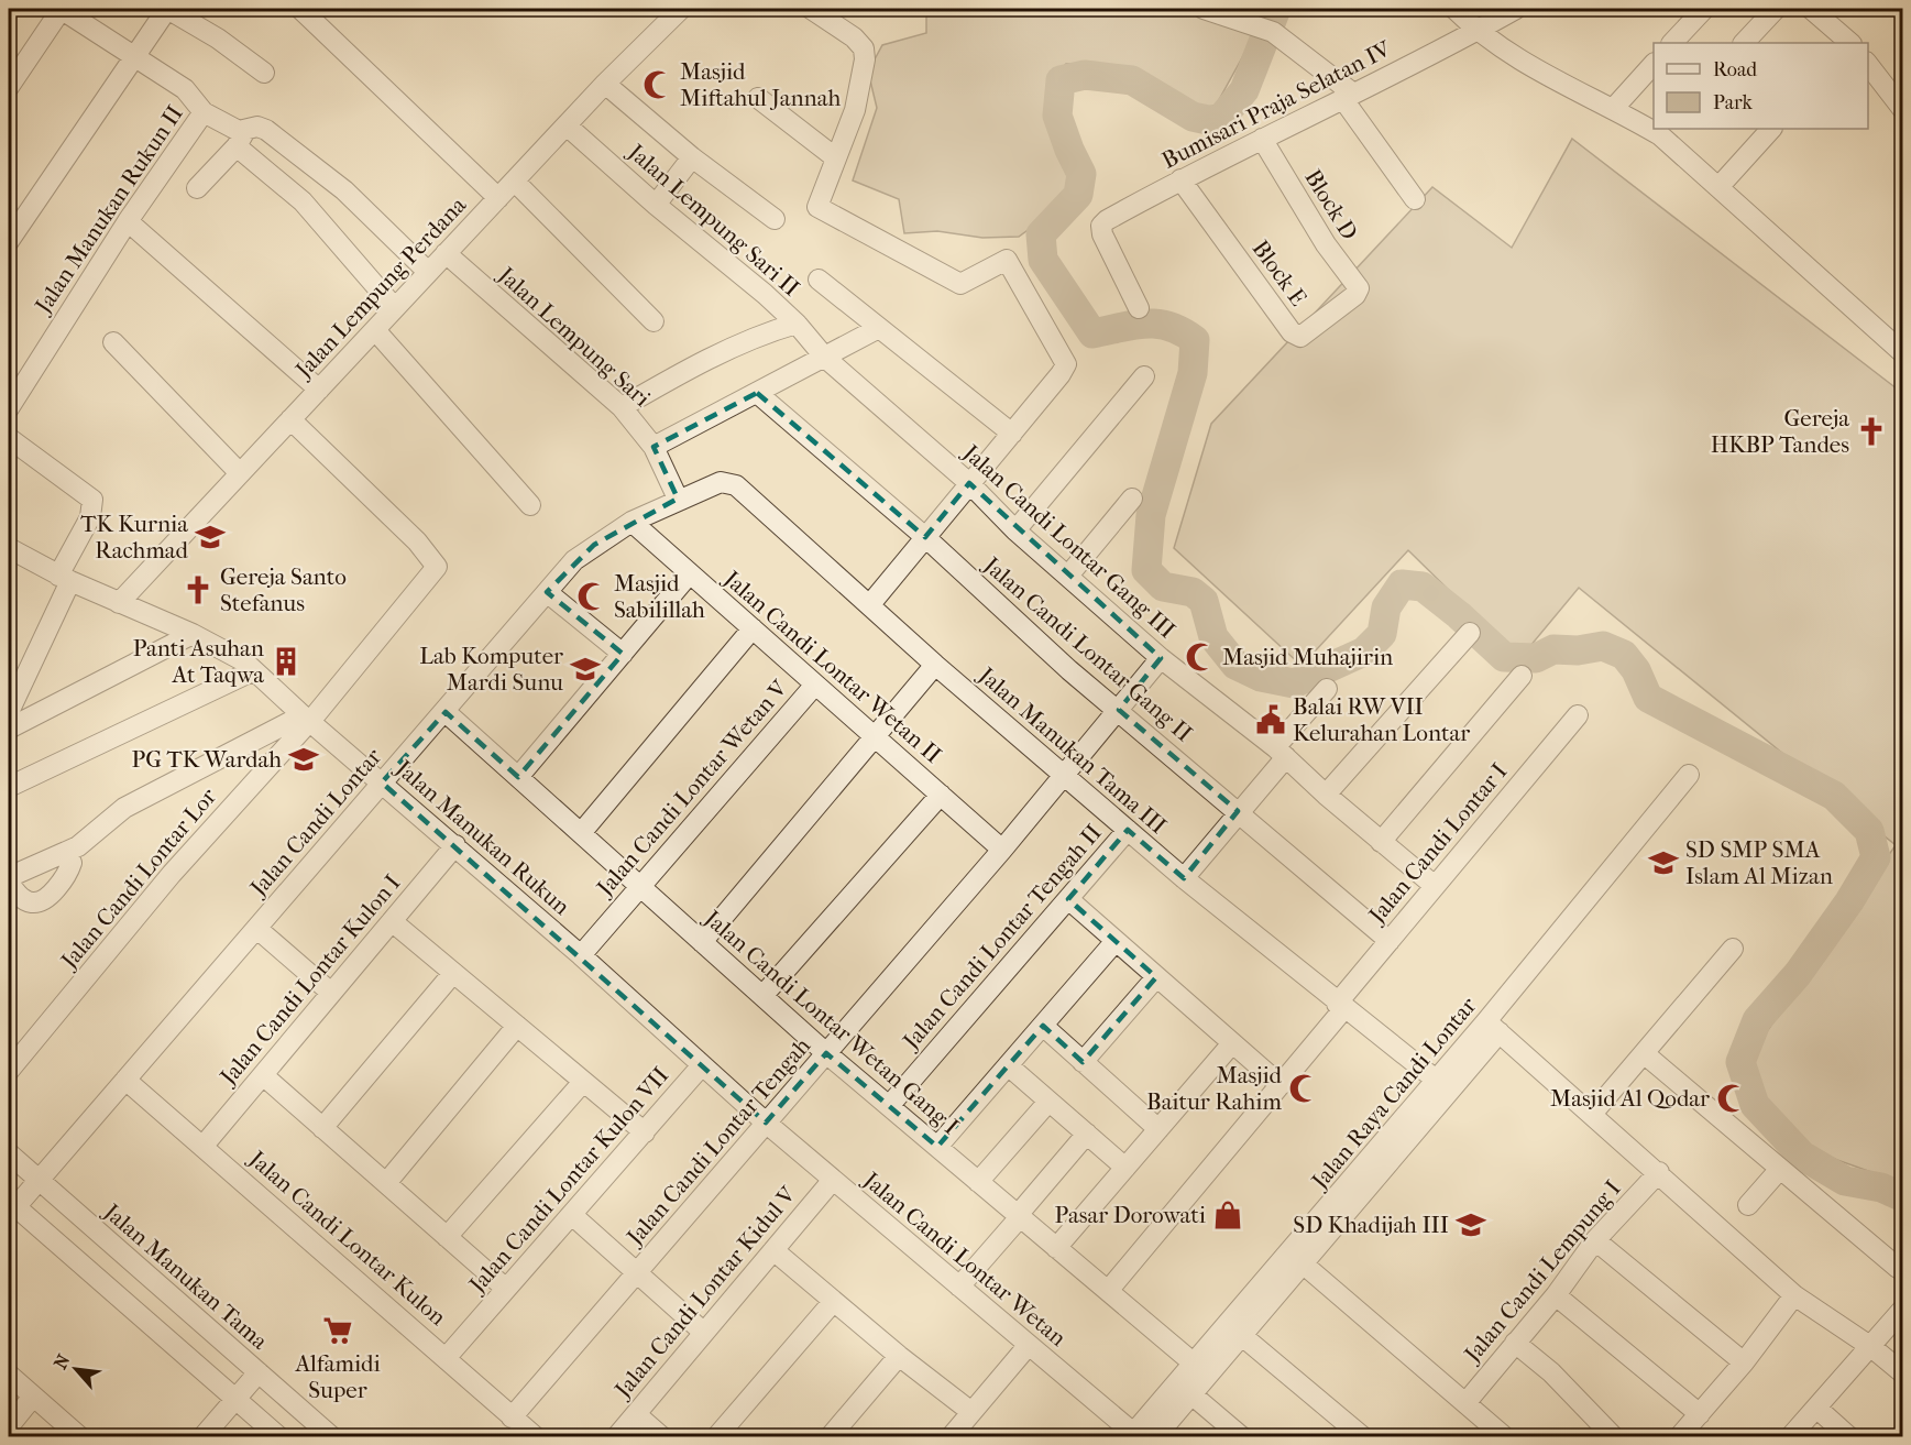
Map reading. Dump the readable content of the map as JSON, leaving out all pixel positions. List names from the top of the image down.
{
  "streets": {
    "street": [
      "Bumisari Praja Selatan IV",
      "Block D",
      "Jalan Manukan Rukun II",
      "Jalan Lempung Sari II",
      "Block E",
      "Jalan Lempung Perdana",
      "Jalan Lempung Sari",
      "Jalan Candi Lontar Gang III",
      "Jalan Candi Lontar Gang II",
      "Jalan Candi Lontar Wetan II",
      "Jalan Manukan Tama III",
      "Jalan Candi Lontar Wetan V",
      "Jalan Candi Lontar",
      "Jalan Manukan Rukun",
      "Jalan Candi Lontar I",
      "Jalan Candi Lontar Lor",
      "Jalan Candi Lontar Tengah II",
      "Jalan Candi Lontar Kulon I",
      "Jalan Candi Lontar Wetan Gang I",
      "Jalan Raya Candi Lontar",
      "Jalan Candi Lontar Tengah",
      "Jalan Candi Lontar Kulon VII",
      "Jalan Candi Lontar Kulon",
      "Jalan Candi Lontar Wetan",
      "Jalan Candi Lempung I",
      "Jalan Manukan Tama",
      "Jalan Candi Lontar Kidul V"
    ]
  },
  "crossings": [
    ["Bumisari Praja Selatan IV", "Block D"],
    ["Bumisari Praja Selatan IV", "Block E"],
    ["Block D", "Block E"],
    ["Jalan Lempung Sari II", "Jalan Lempung Perdana"],
    ["Jalan Lempung Sari II", "Jalan Candi Lontar Gang III"],
    ["Jalan Lempung Perdana", "Jalan Lempung Sari"],
    ["Jalan Lempung Perdana", "Jalan Manukan Rukun"],
    ["Jalan Lempung Perdana", "Jalan Candi Lontar Lor"],
    ["Jalan Lempung Sari", "Jalan Manukan Tama III"],
    ["Jalan Lempung Sari", "Jalan Candi Lontar"],
    ["Jalan Candi Lontar Gang III", "Jalan Candi Lontar I"],
    ["Jalan Candi Lontar Gang III", "Jalan Candi Lontar Tengah"],
    ["Jalan Candi Lontar Gang II", "Jalan Candi Lontar I"],
    ["Jalan Candi Lontar Gang II", "Jalan Candi Lontar Tengah"],
    ["Jalan Candi Lontar Wetan II", "Jalan Candi Lontar Wetan V"],
    ["Jalan Candi Lontar Wetan II", "Jalan Candi Lontar"],
    ["Jalan Candi Lontar Wetan II", "Jalan Candi Lontar Tengah"],
    ["Jalan Manukan Tama III", "Jalan Candi Lontar"],
    ["Jalan Manukan Tama III", "Jalan Candi Lontar I"],
    ["Jalan Manukan Tama III", "Jalan Candi Lontar Tengah II"],
    ["Jalan Manukan Tama III", "Jalan Raya Candi Lontar"],
    ["Jalan Manukan Tama III", "Jalan Candi Lontar Tengah"],
    ["Jalan Candi Lontar Wetan V", "Jalan Manukan Rukun"],
    ["Jalan Candi Lontar Wetan V", "Jalan Candi Lontar Wetan Gang I"],
    ["Jalan Candi Lontar", "Jalan Manukan Rukun"],
    ["Jalan Candi Lontar", "Jalan Candi Lontar Wetan Gang I"],
    ["Jalan Candi Lontar", "Jalan Candi Lontar Kulon"],
    ["Jalan Candi Lontar", "Jalan Manukan Tama"],
    ["Jalan Manukan Rukun", "Jalan Candi Lontar Lor"],
    ["Jalan Manukan Rukun", "Jalan Candi Lontar Kulon I"],
    ["Jalan Manukan Rukun", "Jalan Candi Lontar Tengah"],
    ["Jalan Manukan Rukun", "Jalan Candi Lontar Kulon VII"],
    ["Jalan Manukan Rukun", "Jalan Candi Lontar Wetan"],
    ["Jalan Candi Lontar I", "Jalan Candi Lontar Wetan Gang I"],
    ["Jalan Candi Lontar Tengah II", "Jalan Candi Lontar Wetan Gang I"],
    ["Jalan Candi Lontar Kulon I", "Jalan Candi Lontar Kulon"],
    ["Jalan Candi Lontar Wetan Gang I", "Jalan Raya Candi Lontar"],
    ["Jalan Candi Lontar Wetan Gang I", "Jalan Candi Lontar Tengah"],
    ["Jalan Raya Candi Lontar", "Jalan Candi Lontar Wetan"],
    ["Jalan Candi Lontar Tengah", "Jalan Candi Lontar Kulon"],
    ["Jalan Candi Lontar Tengah", "Jalan Candi Lontar Wetan"],
    ["Jalan Candi Lontar Kulon VII", "Jalan Candi Lontar Kulon"],
    ["Jalan Candi Lontar Wetan", "Jalan Candi Lontar Kidul V"]
  ],
  "places": {
    "mosque": [
      "Masjid Miftahul Jannah",
      "Masjid Sabilillah",
      "Masjid Muhajirin",
      "Masjid Baitur Rahim",
      "Masjid Al Qodar"
    ],
    "church": ["Gereja HKBP Tandes", "Gereja Santo Stefanus"],
    "school or university": [
      "TK Kurnia Rachmad",
      "Lab Komputer Mardi Sunu",
      "PG TK Wardah",
      "SD SMP SMA Islam Al Mizan",
      "SD Khadijah III"
    ],
    "building": ["Panti Asuhan At Taqwa"],
    "public building": ["Balai RW VII Kelurahan Lontar"],
    "shop": ["Pasar Dorowati"],
    "supermarket": ["Alfamidi Super"]
  },
  "legend": ["Road", "Park"],
  "north": "top left"
}
